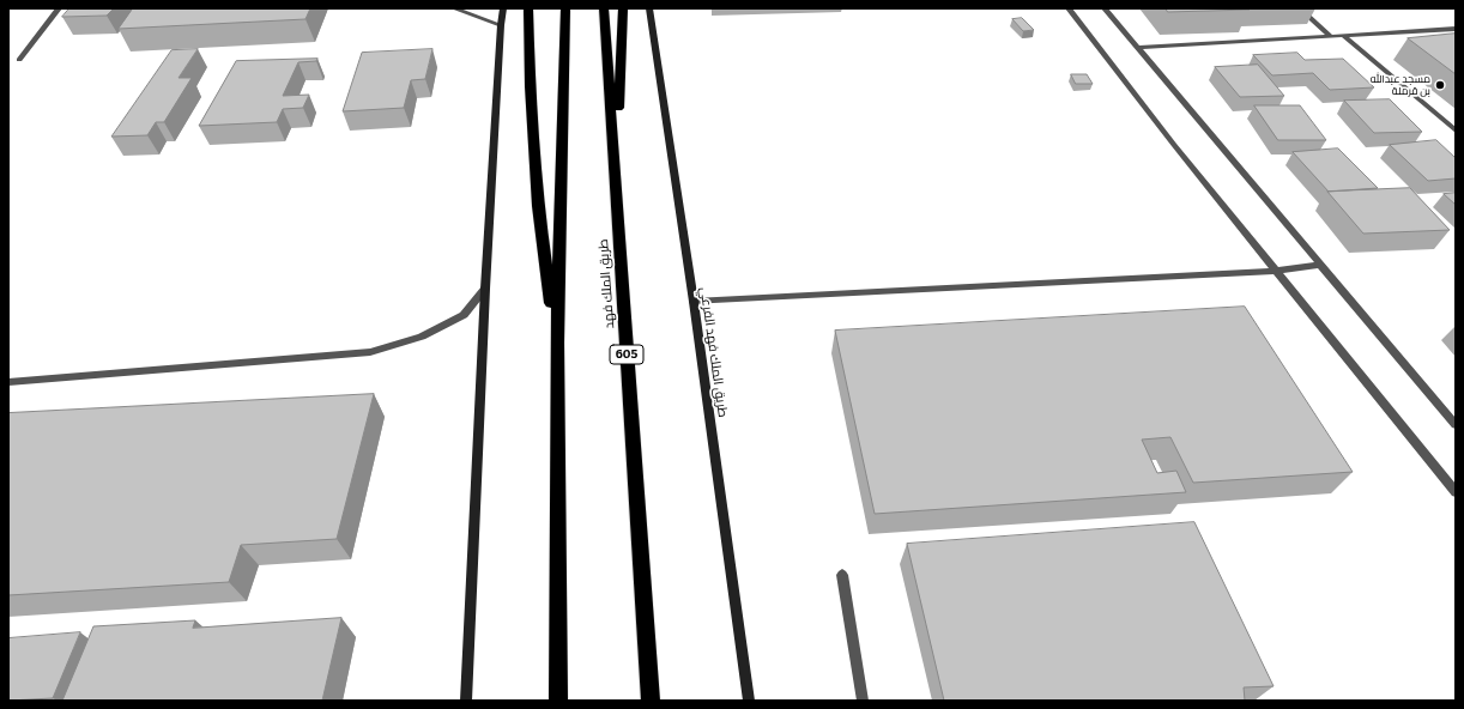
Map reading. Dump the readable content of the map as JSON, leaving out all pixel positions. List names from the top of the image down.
{
  "streets": {
    "highway": ["طريق الملك فهد", "605"],
    "main road": ["طريق الملك فهد الفرعي"]
  },
  "places": ["مسجد عبدالله بن قرملة"]
}
